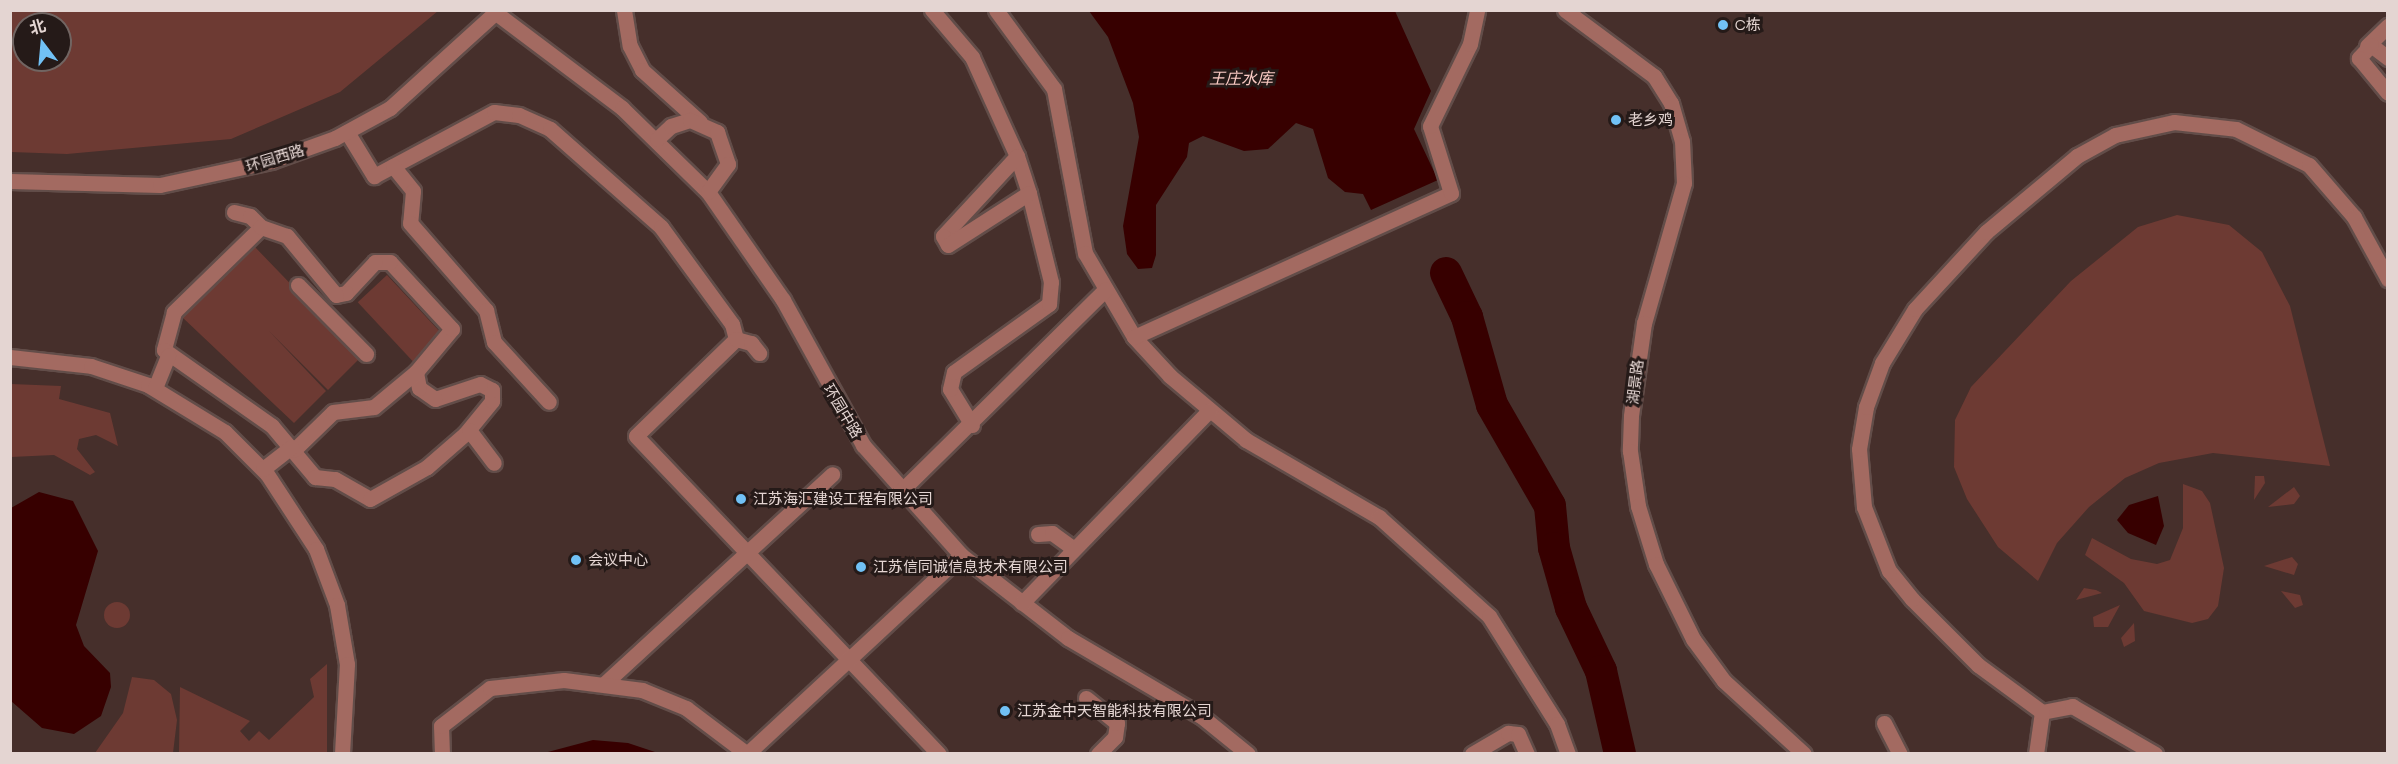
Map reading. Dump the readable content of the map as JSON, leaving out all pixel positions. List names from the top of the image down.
{
  "streets": {
    "street": ["环园西路", "湖景路", "环园中路"]
  },
  "crossings": [
    ["环园西路", "环园中路"]
  ],
  "water": ["王庄水库"],
  "places": [
    "C栋",
    "老乡鸡",
    "江苏海汇建设工程有限公司",
    "会议中心",
    "江苏信同诚信息技术有限公司",
    "江苏金中天智能科技有限公司"
  ],
  "north": "top"
}
